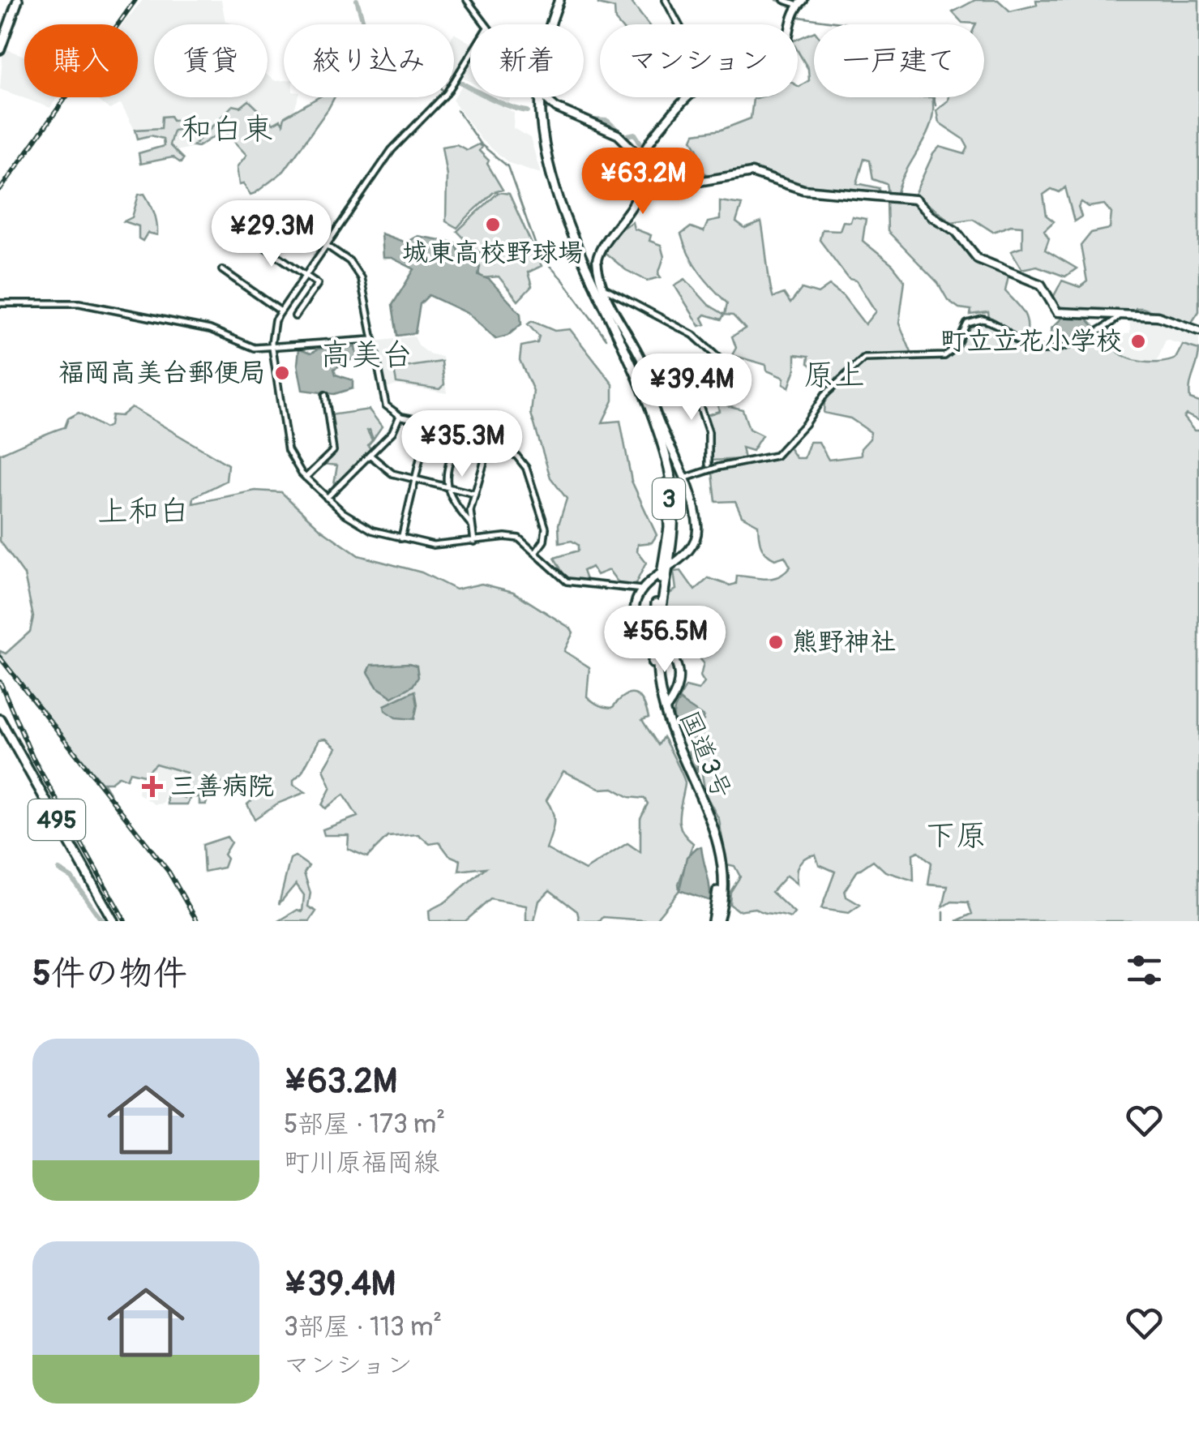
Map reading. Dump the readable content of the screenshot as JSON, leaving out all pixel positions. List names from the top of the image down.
{
  "streets": {
    "highway": ["3", "国道3号", "495"]
  },
  "districts": [
    "和白東",
    "高美台",
    "原上",
    "上和白",
    "下原"
  ],
  "places": {
    "other": [
      "城東高校野球場",
      "町立立花小学校",
      "福岡高美台郵便局",
      "熊野神社"
    ],
    "health": ["三善病院"]
  },
  "page": {
    "chip": [
      "購入",
      "賃貸",
      "絞り込み",
      "新着",
      "マンション",
      "一戸建て"
    ],
    "price": [
      "¥63.2M",
      "¥29.3M",
      "¥39.4M",
      "¥35.3M",
      "¥56.5M"
    ],
    "heading": "5件の物件",
    "list": [
      {
        "name": "¥63.2M",
        "note": "5部屋 · 173 m² · 町川原福岡線"
      },
      {
        "name": "¥39.4M",
        "note": "3部屋 · 113 m² · マンション"
      }
    ]
  }
}
